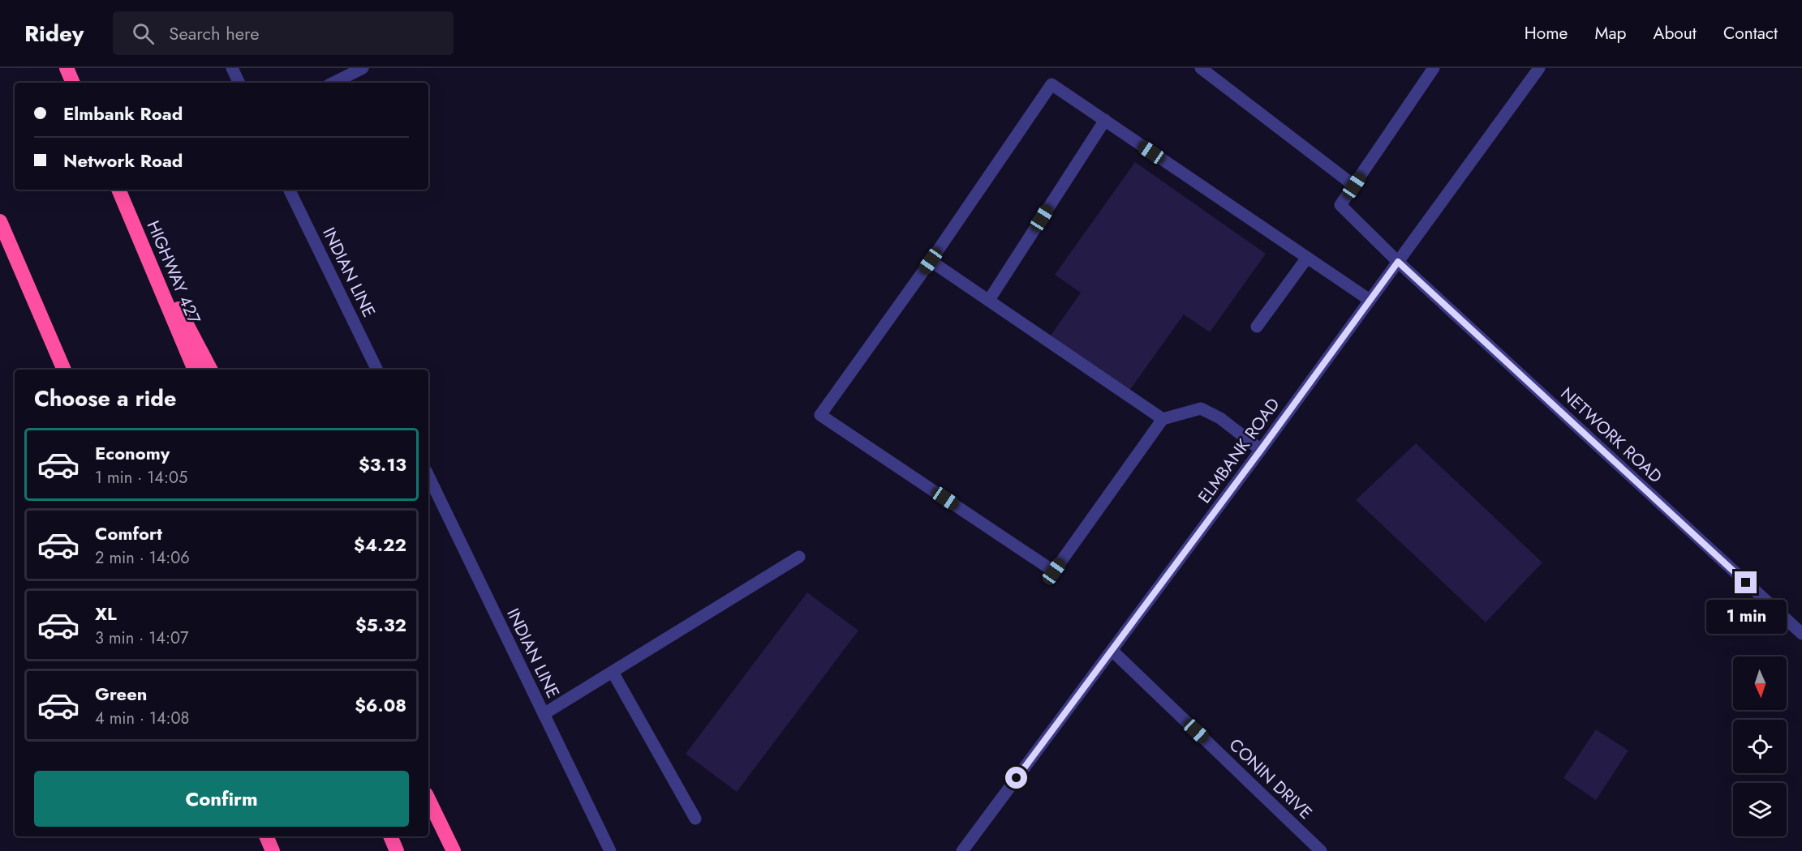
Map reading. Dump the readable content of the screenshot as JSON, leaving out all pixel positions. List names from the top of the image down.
{
  "streets": {
    "highway": ["HIGHWAY 427"],
    "street": [
      "INDIAN LINE",
      "NETWORK ROAD",
      "ELMBANK ROAD",
      "CONIN DRIVE"
    ]
  },
  "crossings": [
    ["NETWORK ROAD", "ELMBANK ROAD"],
    ["ELMBANK ROAD", "CONIN DRIVE"]
  ],
  "north": "bottom",
  "page": {
    "header": "Ridey",
    "search": "Search here",
    "nav": [
      "Home",
      "Map",
      "About",
      "Contact"
    ],
    "banner": ["Elmbank Road", "Network Road"],
    "heading": "Choose a ride",
    "list": [
      {
        "name": "Economy",
        "note": "1 min · 14:05",
        "value": "$3.13"
      },
      {
        "name": "Comfort",
        "note": "2 min · 14:06",
        "value": "$4.22"
      },
      {
        "name": "XL",
        "note": "3 min · 14:07",
        "value": "$5.32"
      },
      {
        "name": "Green",
        "note": "4 min · 14:08",
        "value": "$6.08"
      }
    ],
    "bubble": "1 min",
    "buttons": "Confirm"
  }
}
